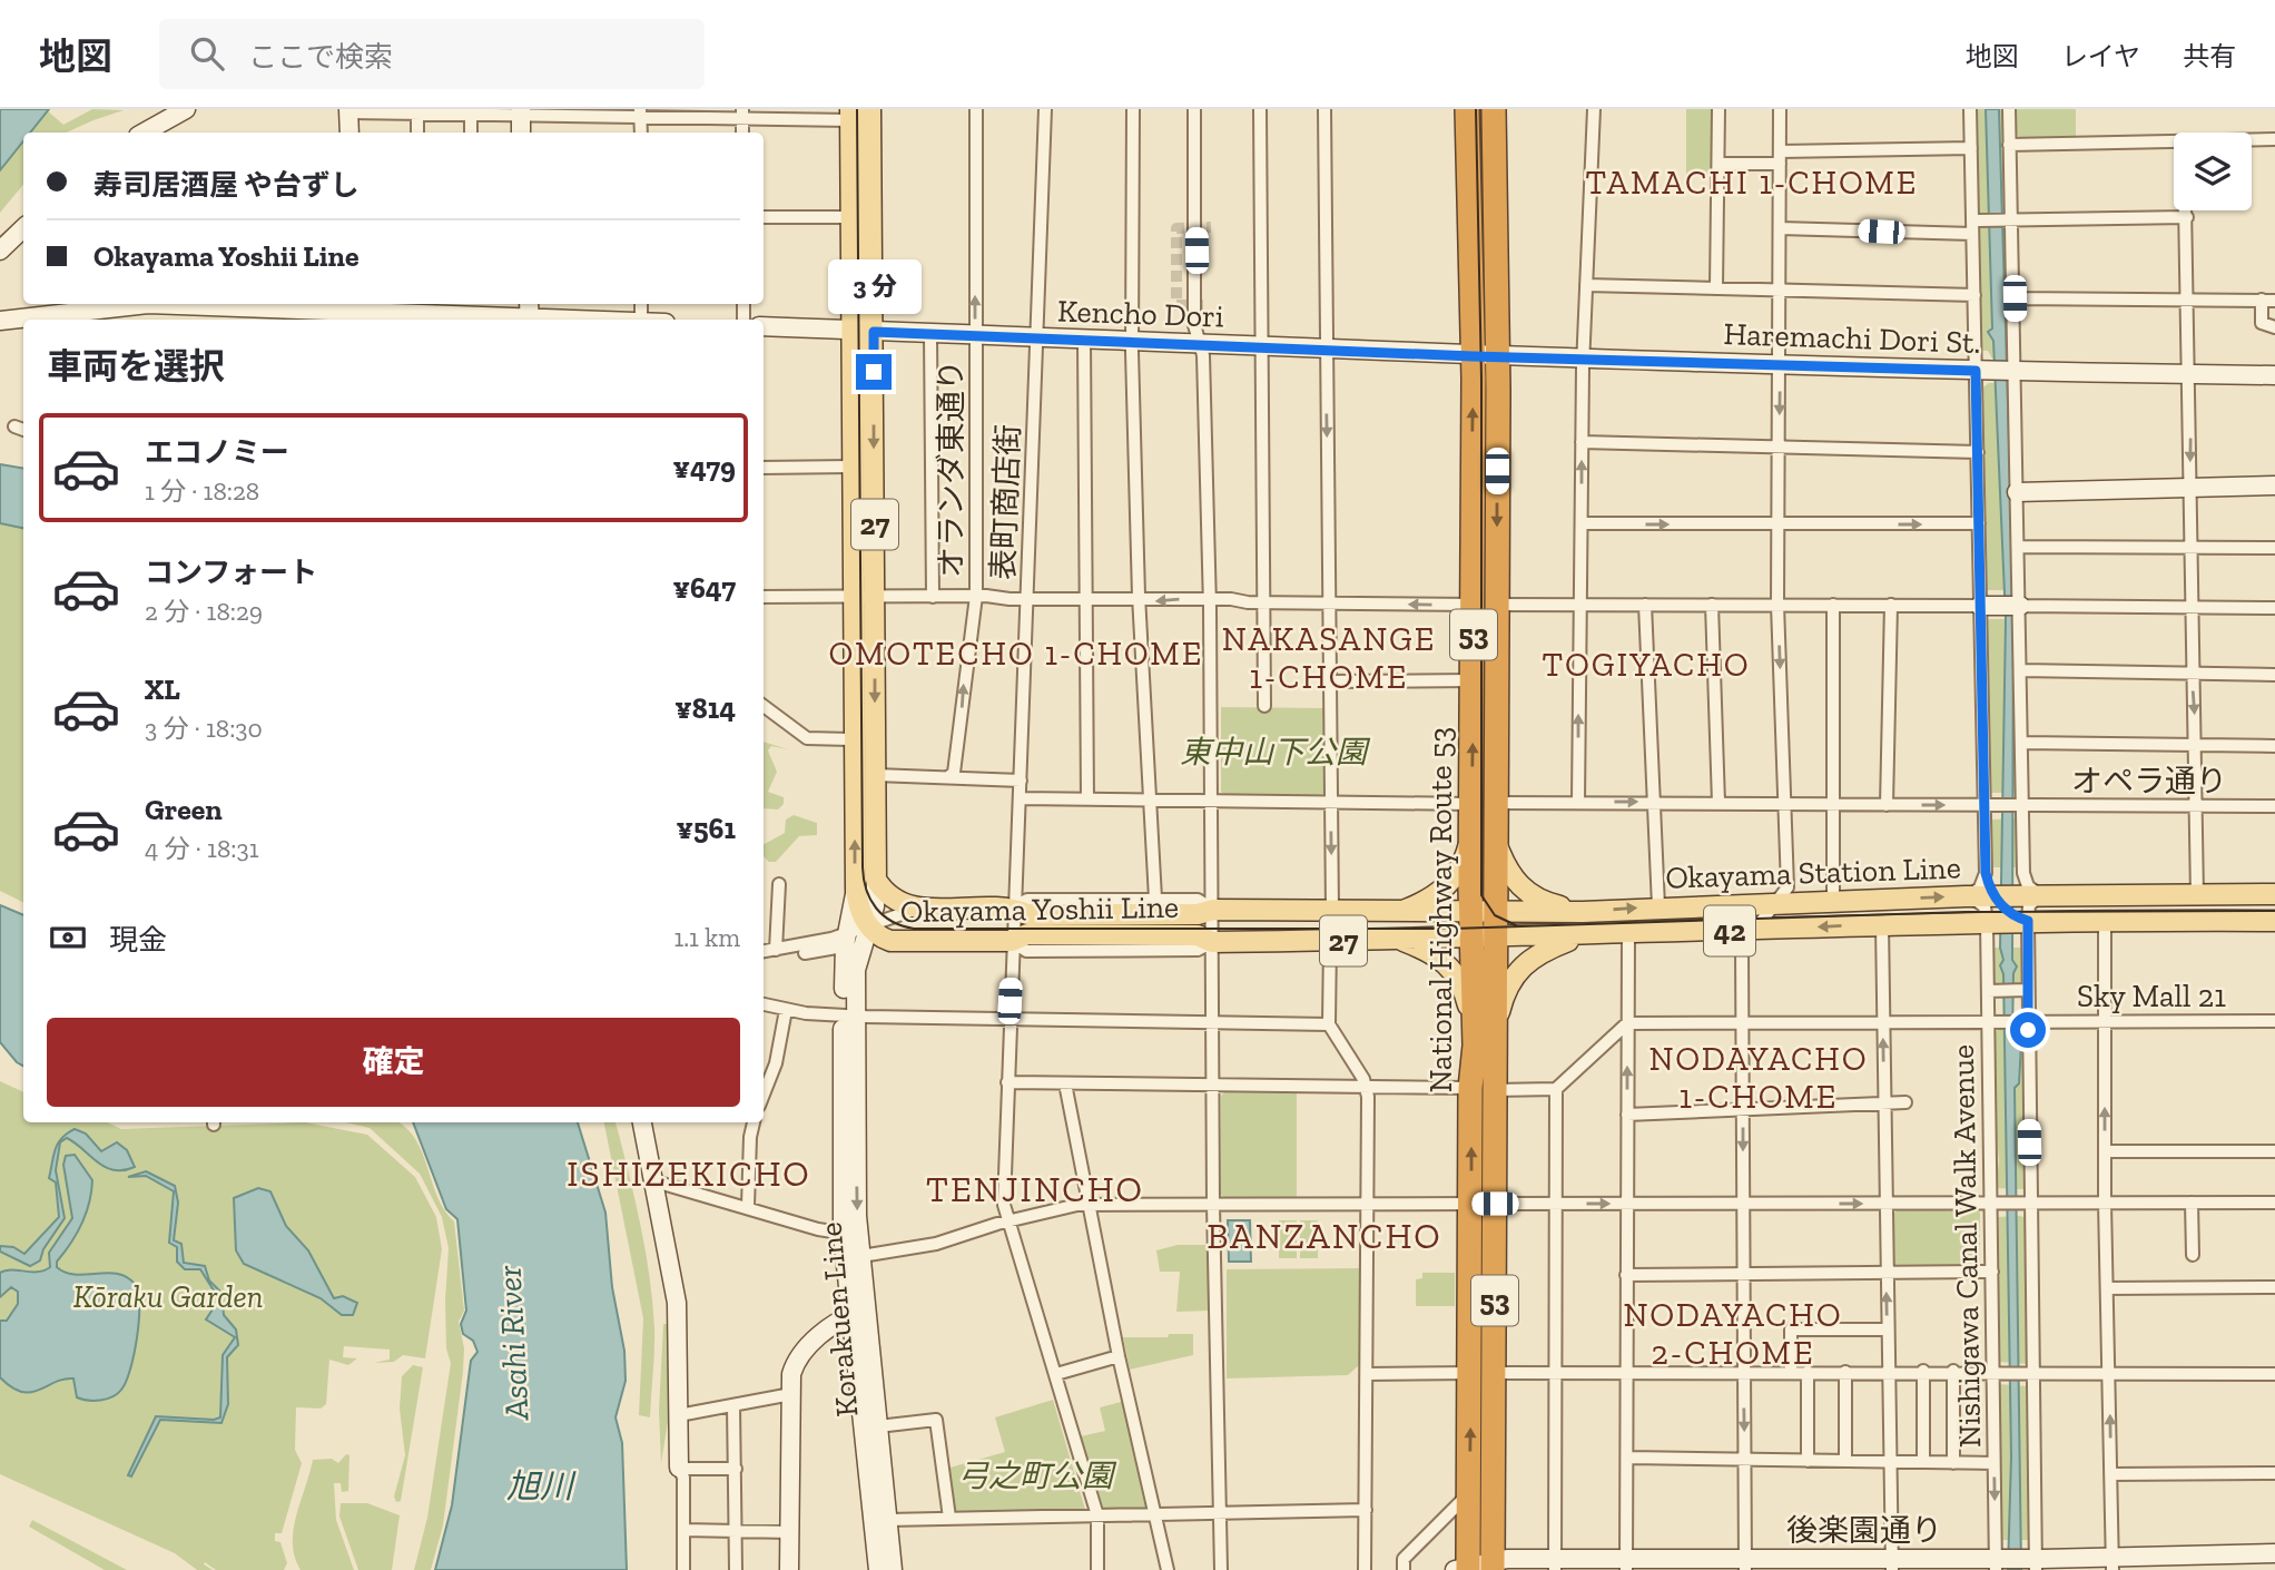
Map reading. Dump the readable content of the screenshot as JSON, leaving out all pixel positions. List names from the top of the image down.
{
  "streets": {
    "highway": ["53", "National Highway Route 53"],
    "main road": [
      "27",
      "Okayama Station Line",
      "Okayama Yoshii Line",
      "42"
    ],
    "street": [
      "Kencho Dori",
      "Haremachi Dori St.",
      "オランダ東通り",
      "表町商店街",
      "オペラ通り",
      "Sky Mall 21",
      "Nishigawa Canal Walk Avenue",
      "Korakuen Line",
      "後楽園通り"
    ]
  },
  "crossings": [
    ["Kencho Dori", "Haremachi Dori St."],
    ["Kencho Dori", "オランダ東通り"],
    ["Kencho Dori", "表町商店街"],
    ["Kencho Dori", "Okayama Yoshii Line"],
    ["Kencho Dori", "National Highway Route 53"],
    ["Haremachi Dori St.", "National Highway Route 53"],
    ["表町商店街", "Okayama Yoshii Line"],
    ["オペラ通り", "National Highway Route 53"],
    ["Okayama Station Line", "Okayama Yoshii Line"],
    ["Okayama Station Line", "National Highway Route 53"],
    ["Okayama Station Line", "42"],
    ["Okayama Station Line", "Nishigawa Canal Walk Avenue"],
    ["Okayama Yoshii Line", "National Highway Route 53"],
    ["Okayama Yoshii Line", "42"],
    ["Okayama Yoshii Line", "Korakuen Line"],
    ["National Highway Route 53", "42"],
    ["National Highway Route 53", "後楽園通り"],
    ["Sky Mall 21", "Nishigawa Canal Walk Avenue"],
    ["Nishigawa Canal Walk Avenue", "後楽園通り"]
  ],
  "one_way": ["オランダ東通り"],
  "districts": [
    "TAMACHI 1-CHOME",
    "NAKASANGE 1-CHOME",
    "OMOTECHO 1-CHOME",
    "TOGIYACHO",
    "NODAYACHO 1-CHOME",
    "ISHIZEKICHO",
    "TENJINCHO",
    "BANZANCHO",
    "NODAYACHO 2-CHOME"
  ],
  "water": ["Asahi River", "旭川"],
  "parks": ["東中山下公園", "Kōraku Garden", "弓之町公園"],
  "page": {
    "header": "地図",
    "search": "ここで検索",
    "nav": ["地図", "レイヤ", "共有"],
    "banner": ["寿司居酒屋 や台ずし", "Okayama Yoshii Line"],
    "bubble": "3 分",
    "heading": "車両を選択",
    "list": [
      {
        "name": "エコノミー",
        "note": "1 分 · 18:28",
        "value": "¥479"
      },
      {
        "name": "コンフォート",
        "note": "2 分 · 18:29",
        "value": "¥647"
      },
      {
        "name": "XL",
        "note": "3 分 · 18:30",
        "value": "¥814"
      },
      {
        "name": "Green",
        "note": "4 分 · 18:31",
        "value": "¥561"
      }
    ],
    "pay": ["現金", "1.1 km"],
    "buttons": "確定"
  }
}
